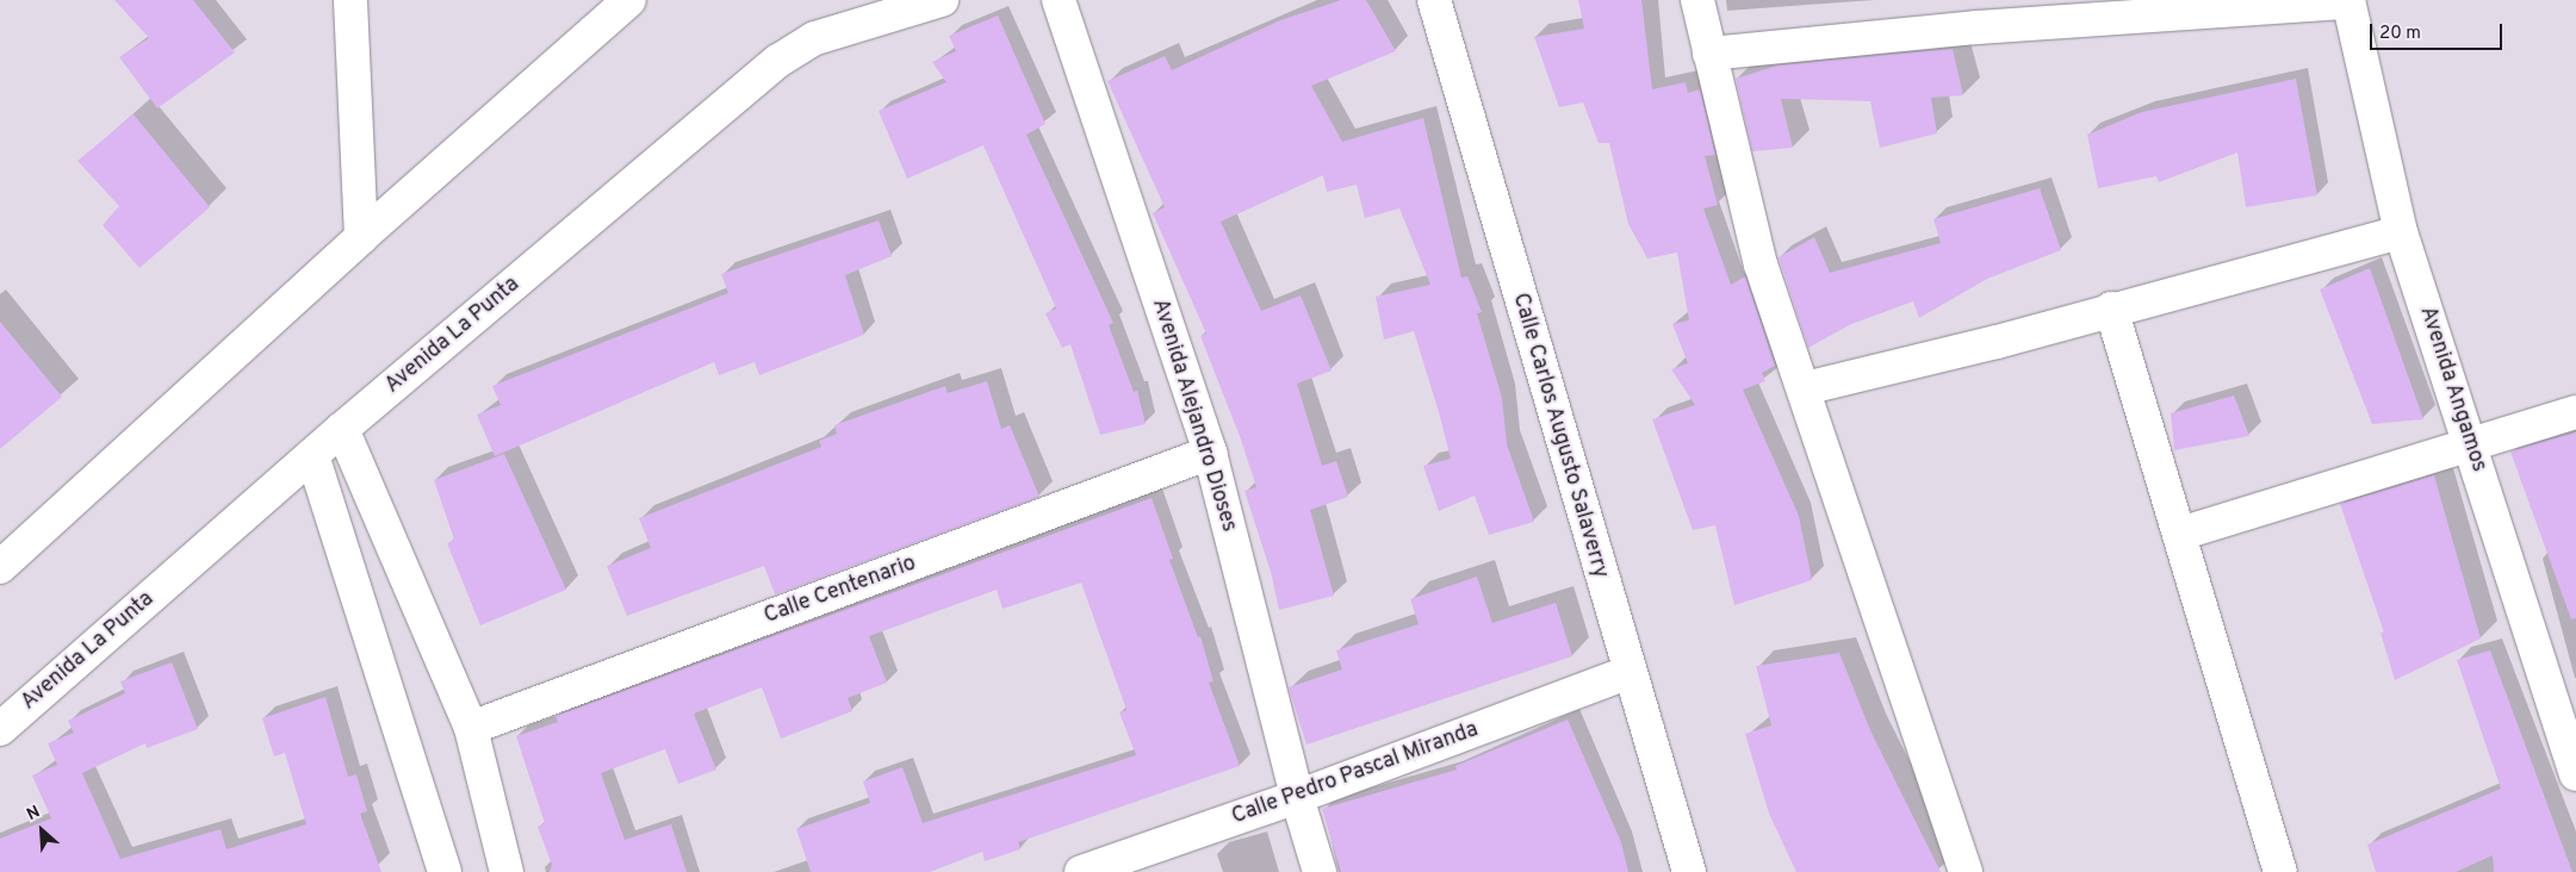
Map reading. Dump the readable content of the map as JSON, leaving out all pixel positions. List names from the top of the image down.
{
  "streets": {
    "street": [
      "Avenida La Punta",
      "Avenida Angamos",
      "Avenida Alejandro Dioses",
      "Calle Carlos Augusto Salaverry",
      "Calle Centenario",
      "Calle Pedro Pascal Miranda"
    ]
  },
  "crossings": [
    ["Avenida Alejandro Dioses", "Calle Centenario"],
    ["Avenida Alejandro Dioses", "Calle Pedro Pascal Miranda"],
    ["Calle Carlos Augusto Salaverry", "Calle Pedro Pascal Miranda"]
  ],
  "scale_bar": "20 m",
  "north": "top left"
}
